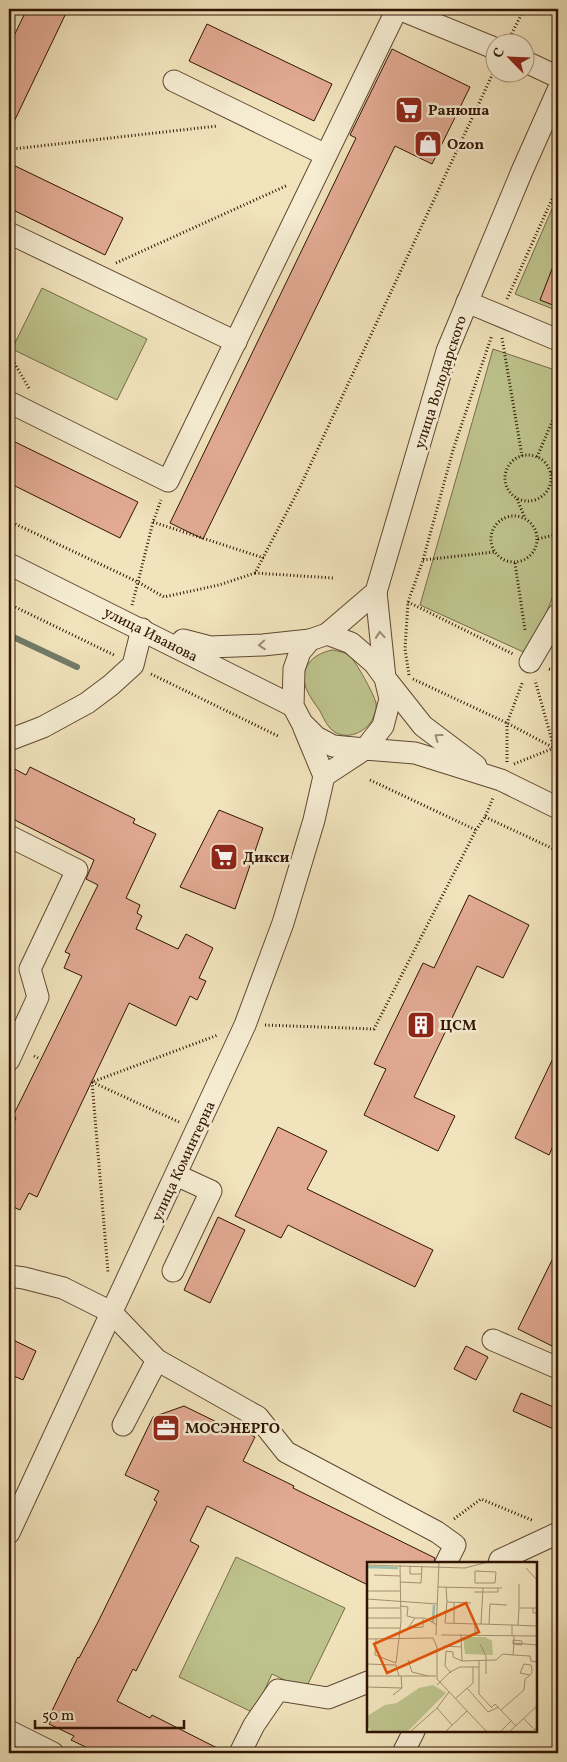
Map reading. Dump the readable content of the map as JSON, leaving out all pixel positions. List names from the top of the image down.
{
  "streets": {
    "street": ["улица Володарского", "улица Иванова", "улица Коминтерна"]
  },
  "places": {
    "supermarket": ["Ранюша", "Дикси"],
    "shop": ["Ozon"],
    "building": ["ЦСМ"],
    "office": ["МОСЭНЕРГО"]
  },
  "scale_bar": "50 m",
  "north": "top left"
}
